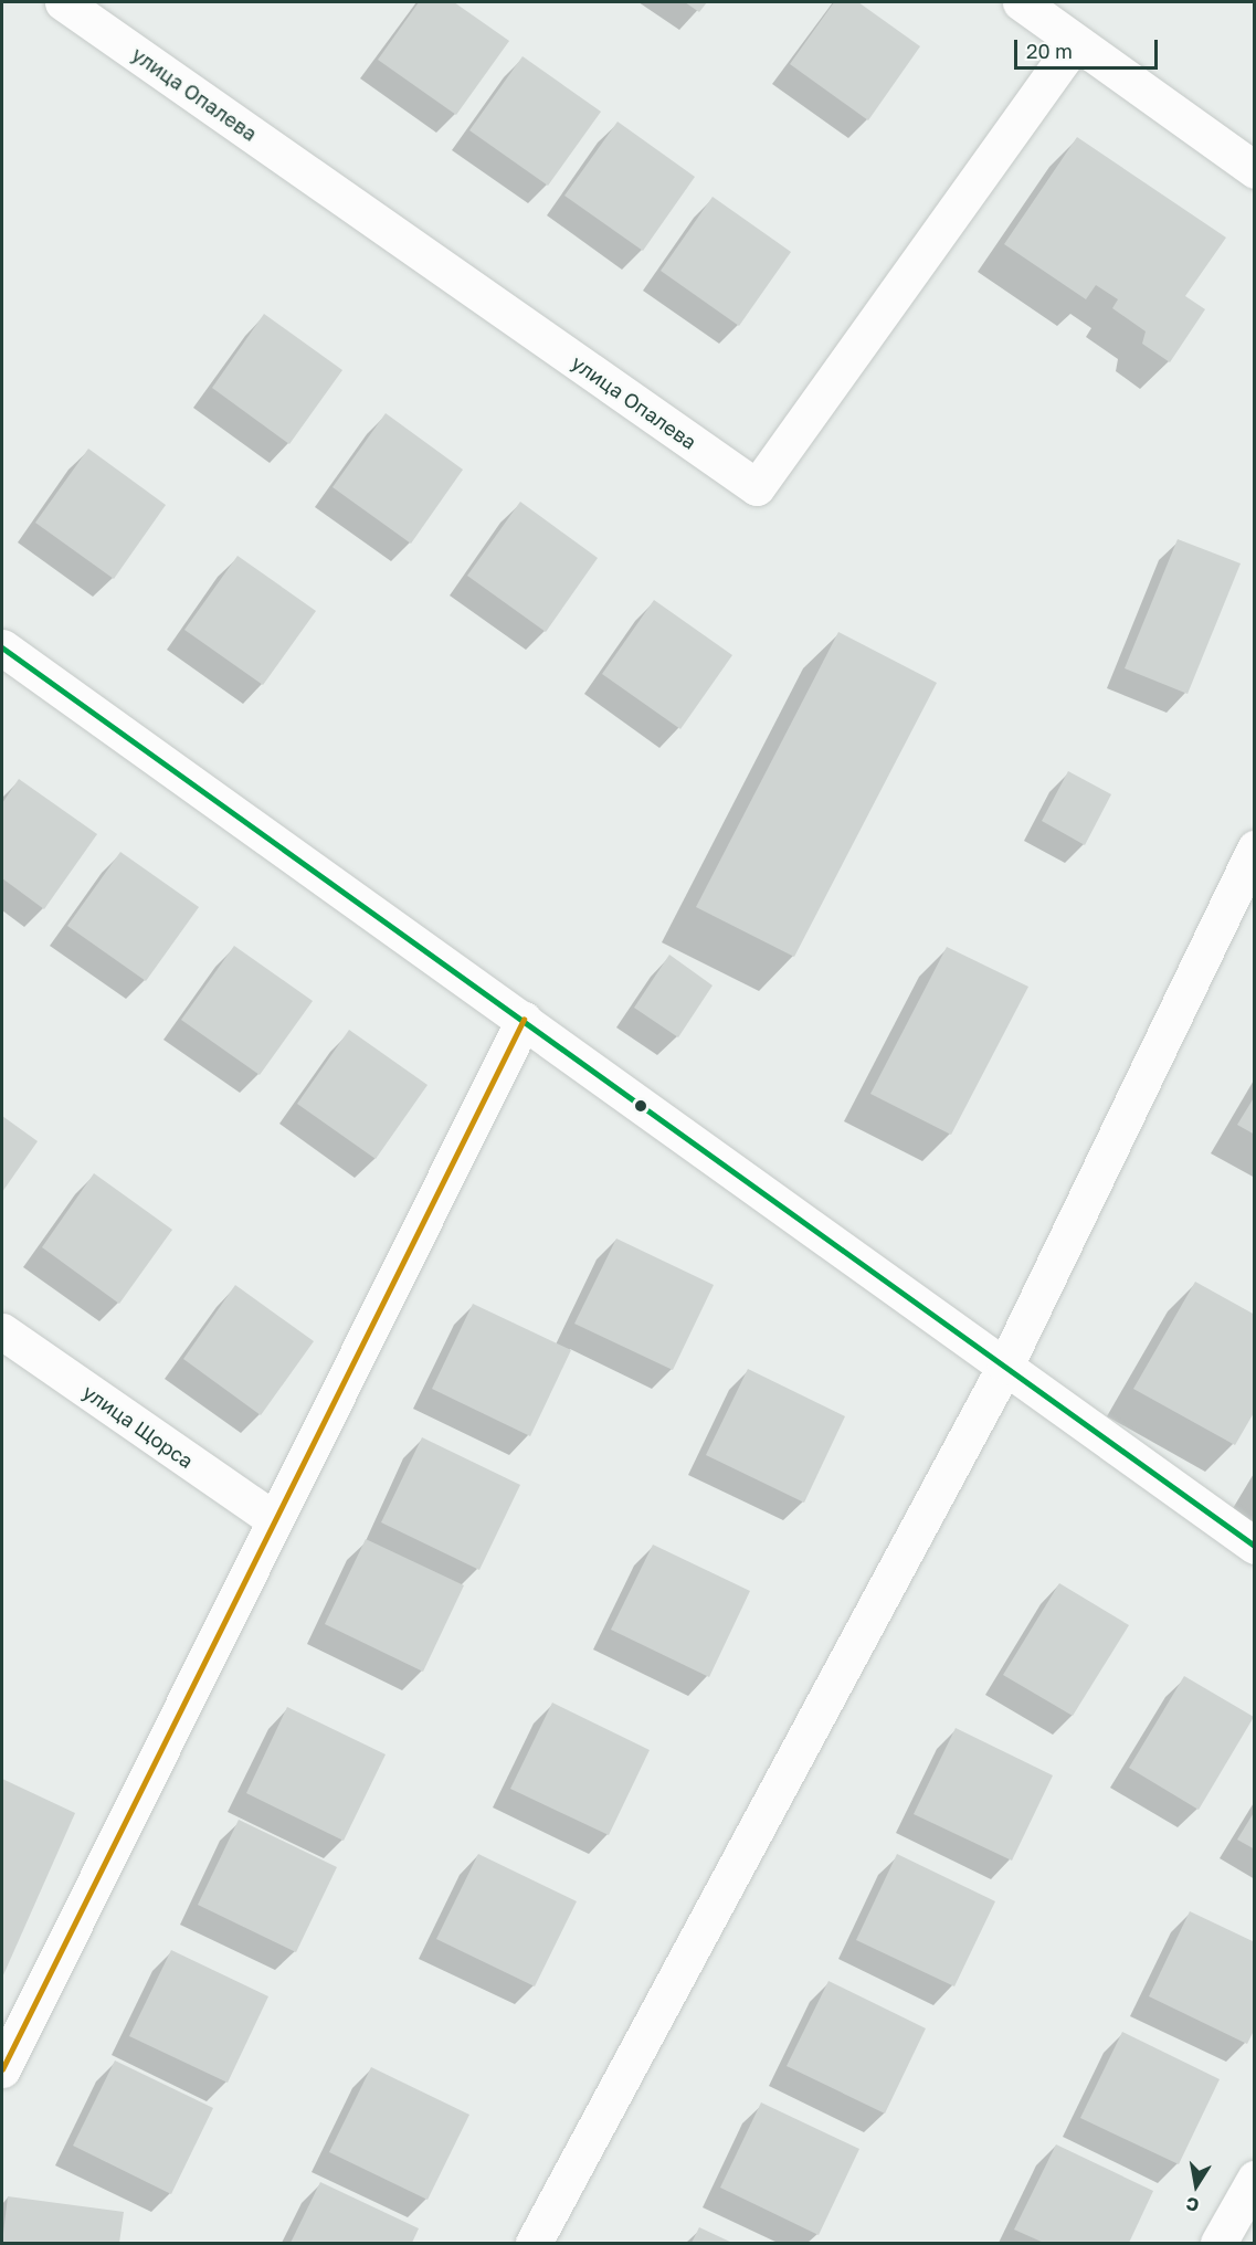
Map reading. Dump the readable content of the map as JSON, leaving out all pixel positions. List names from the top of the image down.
{
  "streets": {
    "street": ["улица Опалева", "улица Щорса"]
  },
  "scale_bar": "20 m",
  "north": "bottom"
}
